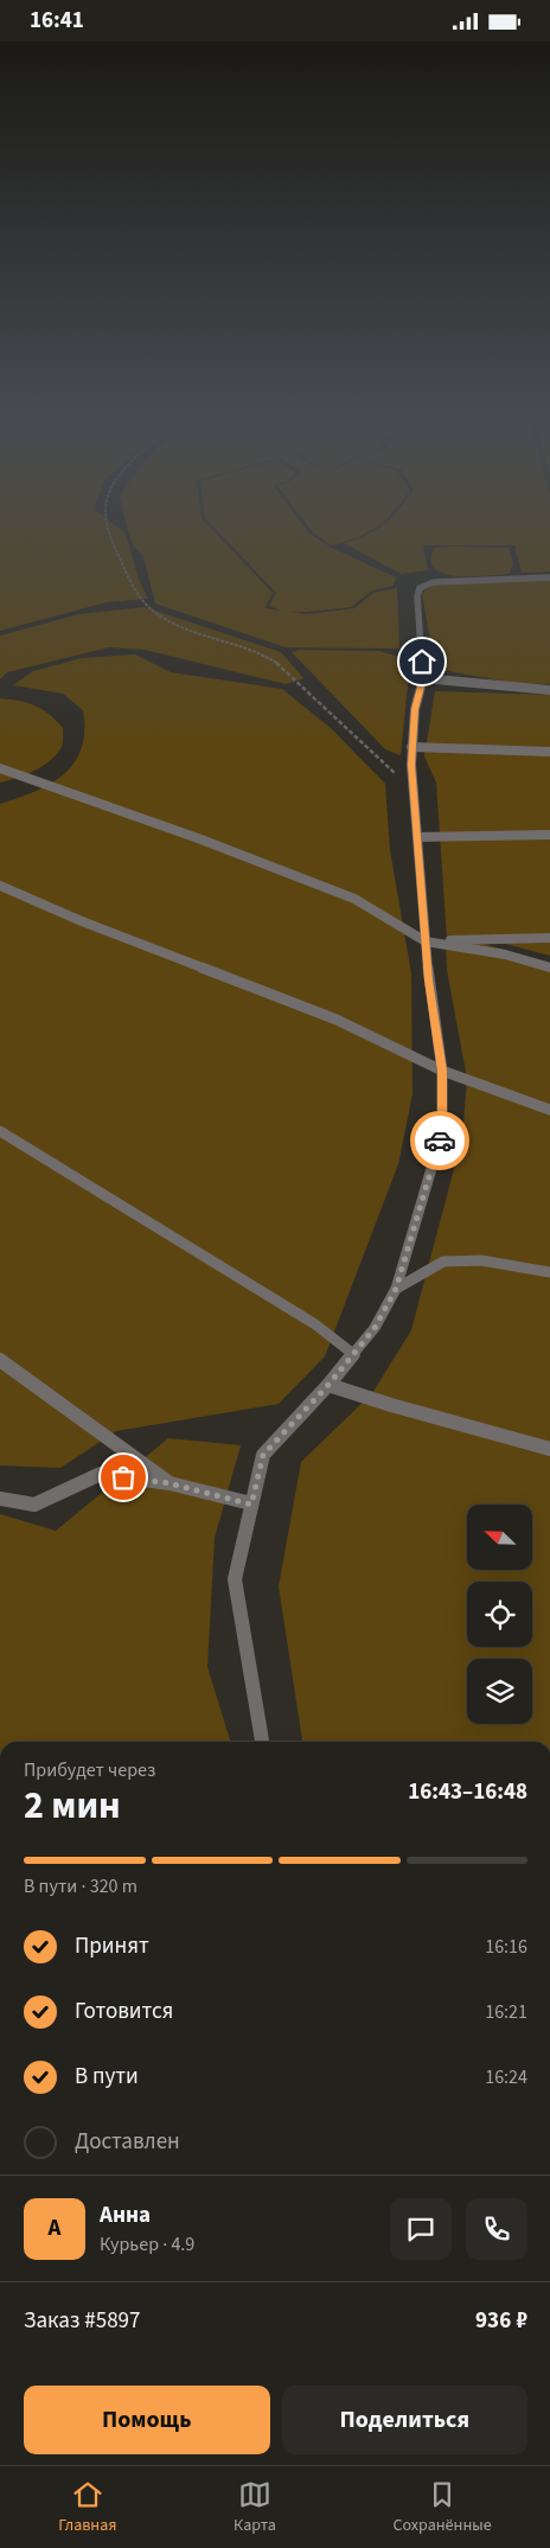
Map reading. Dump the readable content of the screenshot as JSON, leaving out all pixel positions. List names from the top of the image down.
{
  "north": "top left",
  "page": {
    "status": "16:41",
    "heading": ["2 мин", "Прибудет через", "16:43–16:48"],
    "panel": [
      "Анна",
      "Курьер · 4.9",
      "Заказ #5897",
      "936 ₽"
    ],
    "bar": "В пути · 320 m",
    "list": [
      ["Принят", "16:16"],
      ["Готовится", "16:21"],
      ["В пути", "16:24"],
      "Доставлен"
    ],
    "round": "А",
    "buttons": ["Помощь", "Поделиться"],
    "tabs": ["Главная", "Карта", "Сохранённые"]
  }
}
